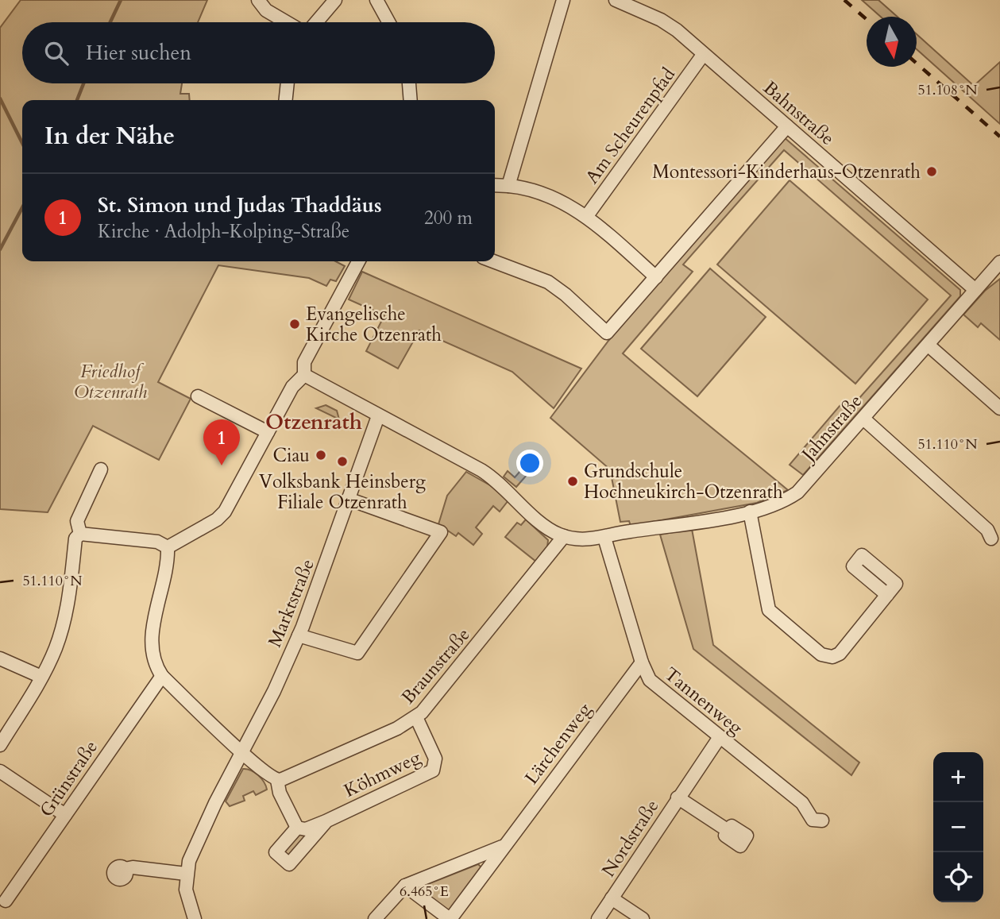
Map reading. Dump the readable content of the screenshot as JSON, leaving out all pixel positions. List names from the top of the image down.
{
  "streets": {
    "street": [
      "Bahnstraße",
      "Am Scheurenpfad",
      "Jahnstraße",
      "Marktstraße",
      "Braunstraße",
      "Tannenweg",
      "Lärchenweg",
      "Köhmweg",
      "Grünstraße",
      "Nordstraße"
    ]
  },
  "crossings": [
    ["Bahnstraße", "Am Scheurenpfad"],
    ["Bahnstraße", "Jahnstraße"],
    ["Jahnstraße", "Marktstraße"],
    ["Jahnstraße", "Braunstraße"],
    ["Jahnstraße", "Tannenweg"],
    ["Braunstraße", "Köhmweg"],
    ["Tannenweg", "Lärchenweg"],
    ["Tannenweg", "Nordstraße"]
  ],
  "districts": ["Otzenrath"],
  "parks": ["Friedhof Otzenrath"],
  "places": [
    "Montessori-Kinderhaus-Otzenrath",
    "Evangelische Kirche Otzenrath",
    "Ciau",
    "Volksbank Heinsberg Filiale Otzenrath",
    "Grundschule Hochneukirch-Otzenrath"
  ],
  "north": "bottom",
  "page": {
    "search": "Hier suchen",
    "heading": "In der Nähe",
    "list": [
      {
        "mark": "1",
        "name": "St. Simon und Judas Thaddäus",
        "note": "Kirche · Adolph-Kolping-Straße",
        "value": "200 m"
      }
    ],
    "pins": "1",
    "map_buttons": ["+", "−"]
  },
  "coordinates": ["51.108°N", "51.110°N", "6.465°E"]
}
